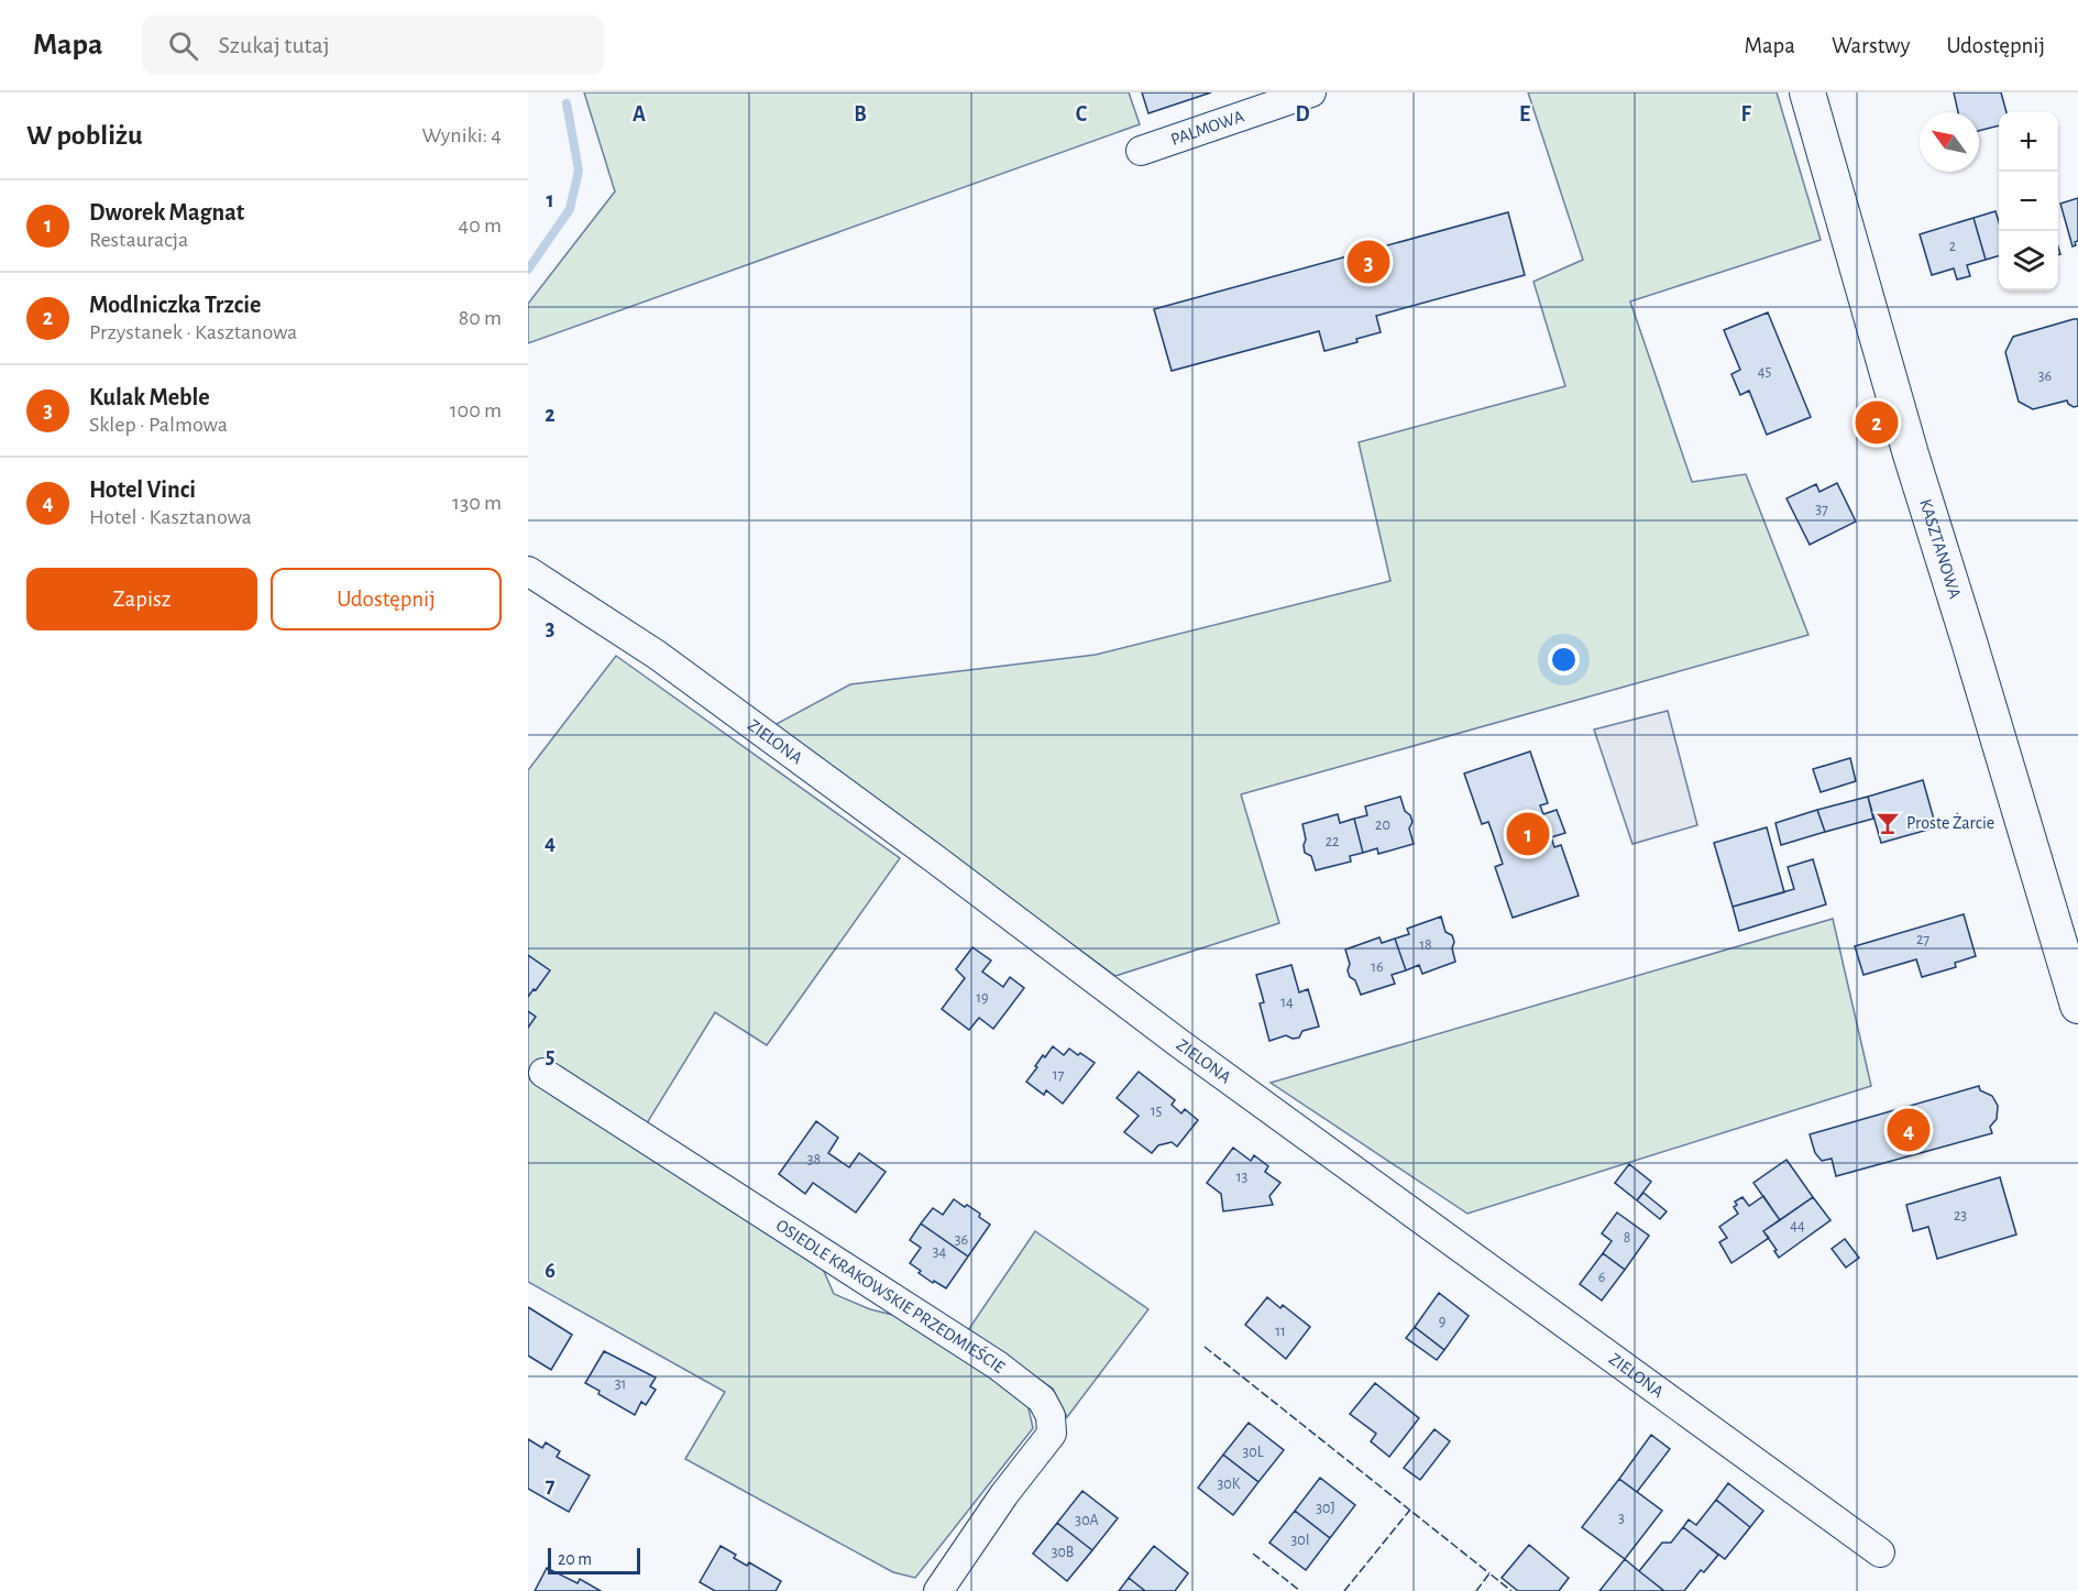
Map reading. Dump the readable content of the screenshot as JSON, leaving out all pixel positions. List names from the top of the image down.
{
  "streets": {
    "street": [
      "PALMOWA",
      "KASZTANOWA",
      "ZIELONA",
      "OSIEDLE KRAKOWSKIE PRZEDMIEŚCIE"
    ]
  },
  "places": {
    "bar": ["Proste Żarcie"]
  },
  "house_numbers": [
    "2",
    "45",
    "36",
    "37",
    "20",
    "22",
    "27",
    "18",
    "16",
    "19",
    "14",
    "17",
    "15",
    "38",
    "13",
    "23",
    "44",
    "8",
    "36",
    "34",
    "6",
    "9",
    "11",
    "31",
    "30L",
    "30K",
    "30J",
    "3",
    "30A",
    "30I",
    "30B"
  ],
  "scale_bar": "20 m",
  "north": "top left",
  "page": {
    "header": "Mapa",
    "search": "Szukaj tutaj",
    "nav": ["Mapa", "Warstwy", "Udostępnij"],
    "heading": ["W pobliżu", "Wyniki: 4"],
    "map_buttons": ["+", "−"],
    "list": [
      {
        "mark": "1",
        "name": "Dworek Magnat",
        "note": "Restauracja",
        "value": "40 m"
      },
      {
        "mark": "2",
        "name": "Modlniczka Trzcie",
        "note": "Przystanek · Kasztanowa",
        "value": "80 m"
      },
      {
        "mark": "3",
        "name": "Kulak Meble",
        "note": "Sklep · Palmowa",
        "value": "100 m"
      },
      {
        "mark": "4",
        "name": "Hotel Vinci",
        "note": "Hotel · Kasztanowa",
        "value": "130 m"
      }
    ],
    "pins": [
      "3",
      "2",
      "1",
      "4"
    ],
    "buttons": ["Zapisz", "Udostępnij"],
    "scale": "20 m"
  },
  "grid": {
    "columns": [
      "A",
      "B",
      "C",
      "D",
      "E",
      "F"
    ],
    "rows": [
      "1",
      "2",
      "3",
      "4",
      "5",
      "6",
      "7"
    ]
  }
}
